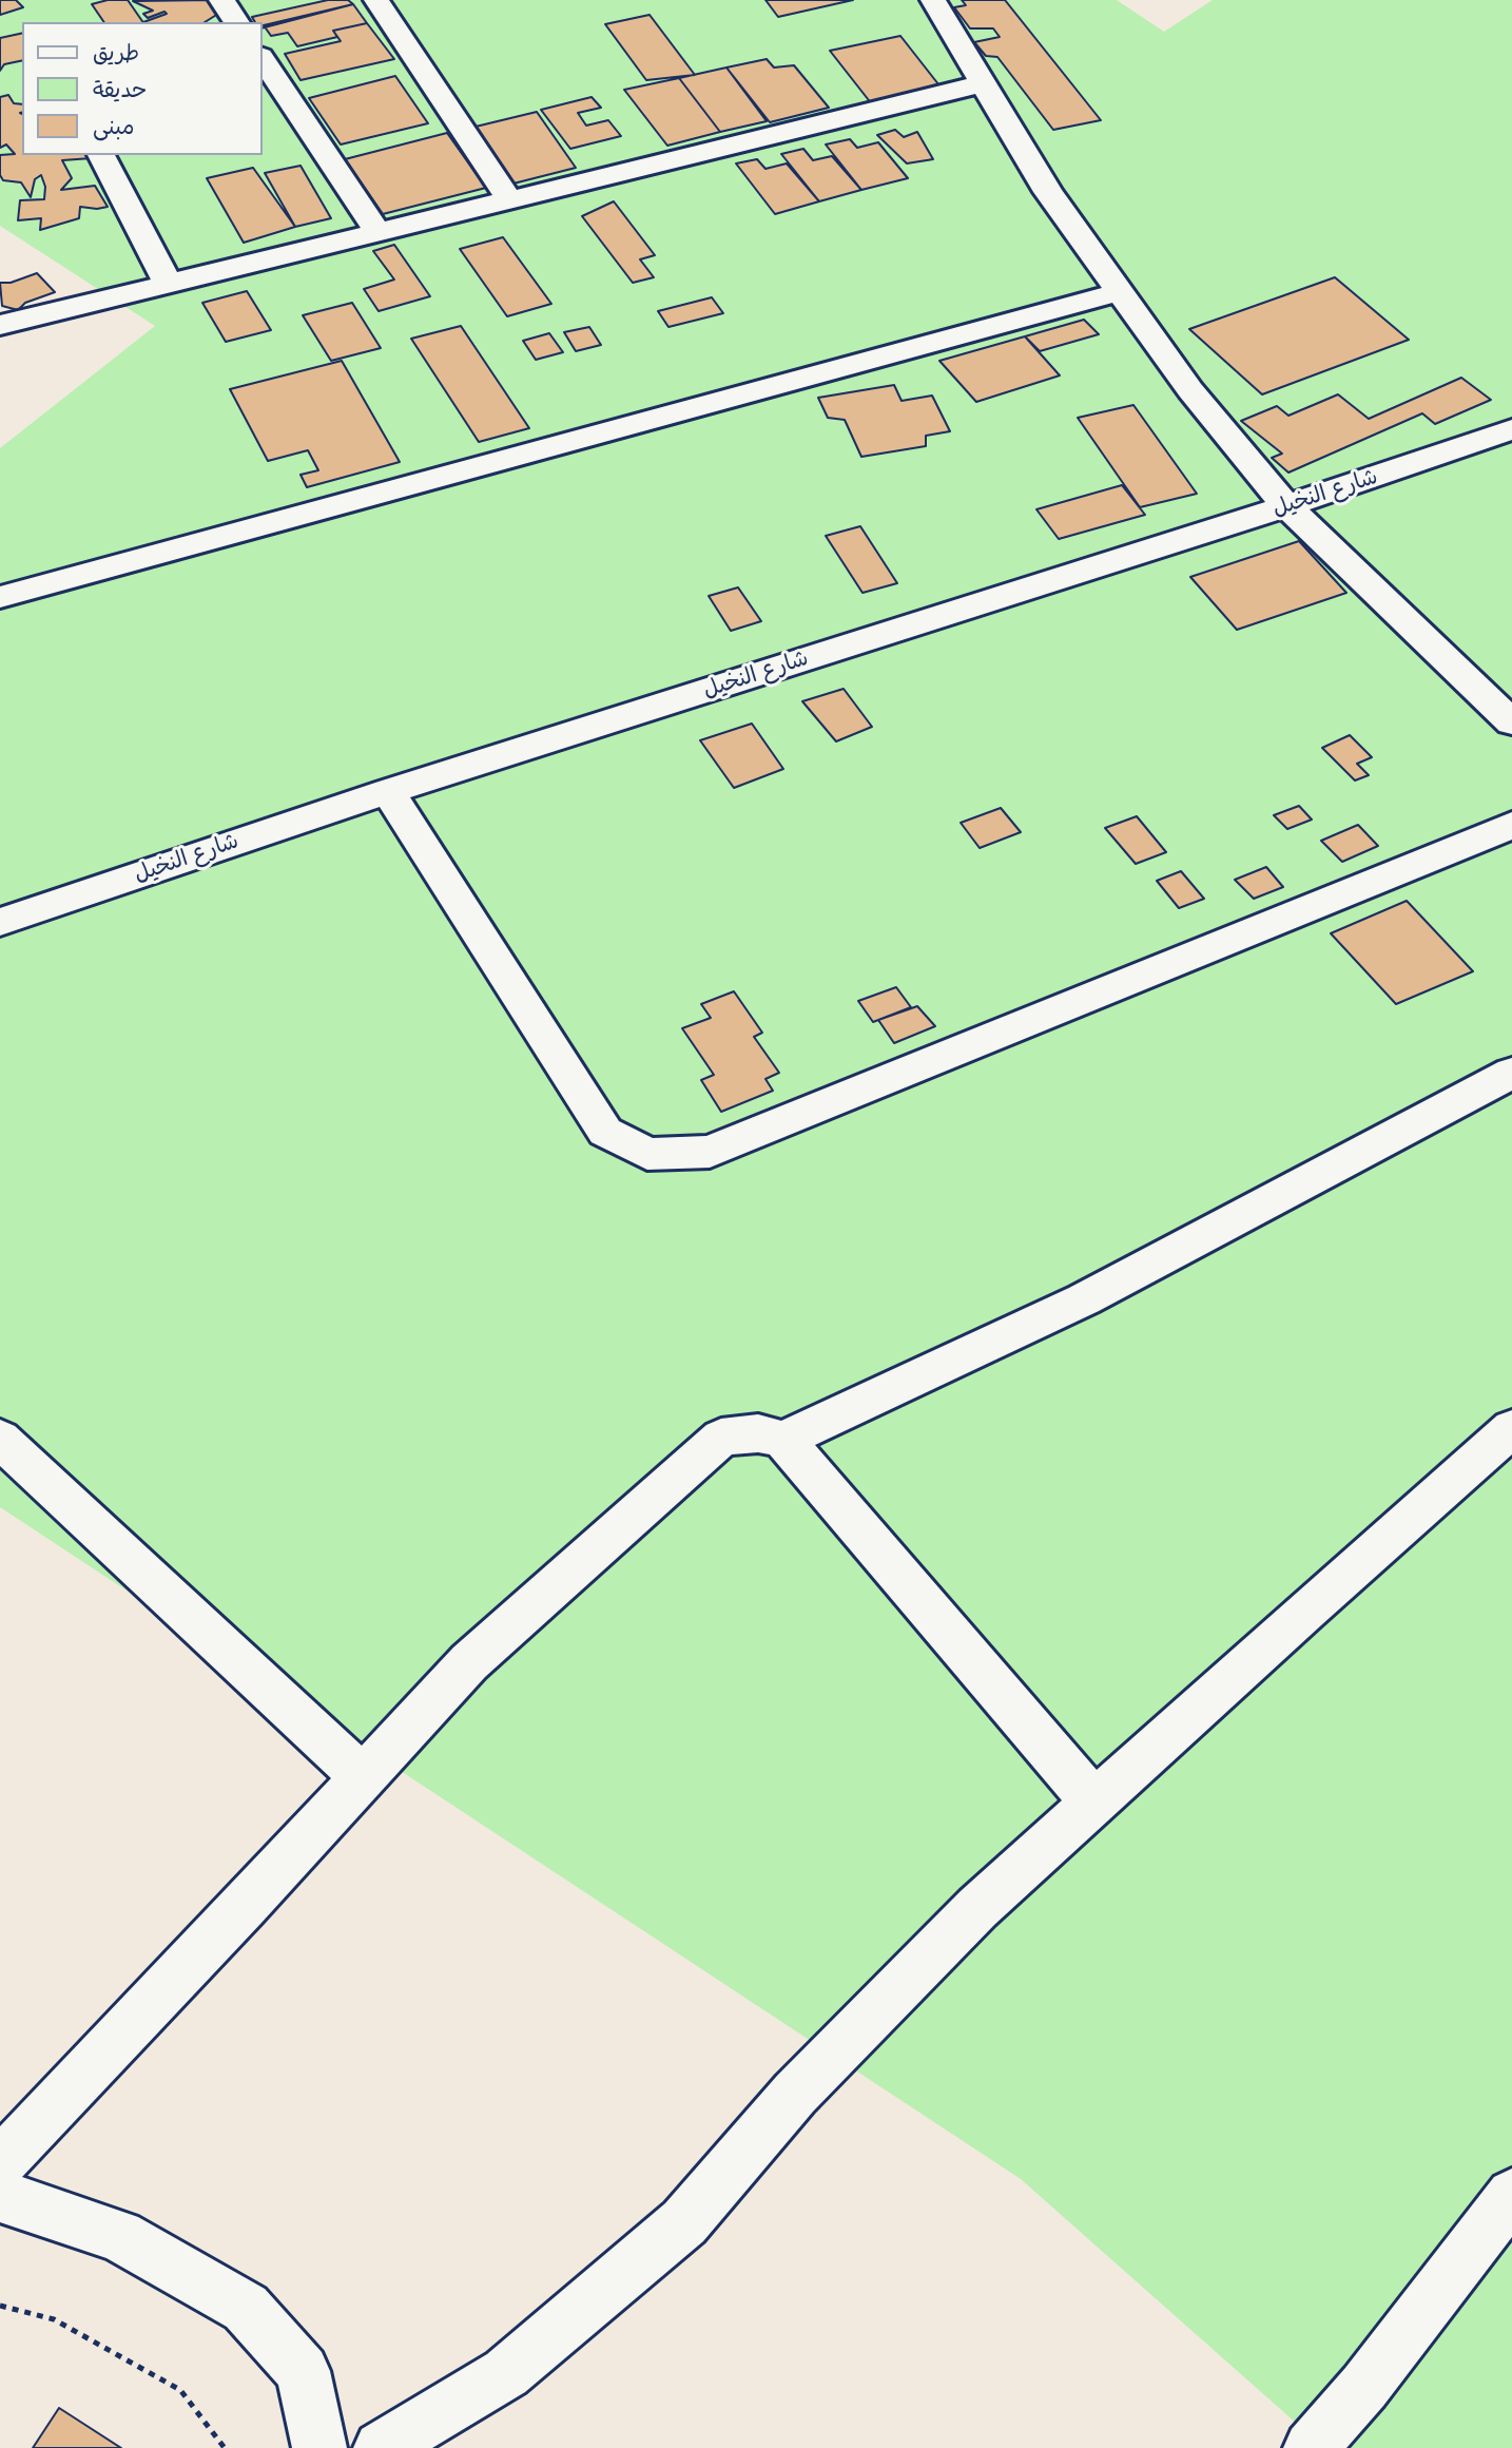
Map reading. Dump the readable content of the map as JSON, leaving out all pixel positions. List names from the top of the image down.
{
  "streets": {
    "street": ["شارع النخيل"]
  },
  "legend": ["طريق", "حديقة", "مبنى"]
}
